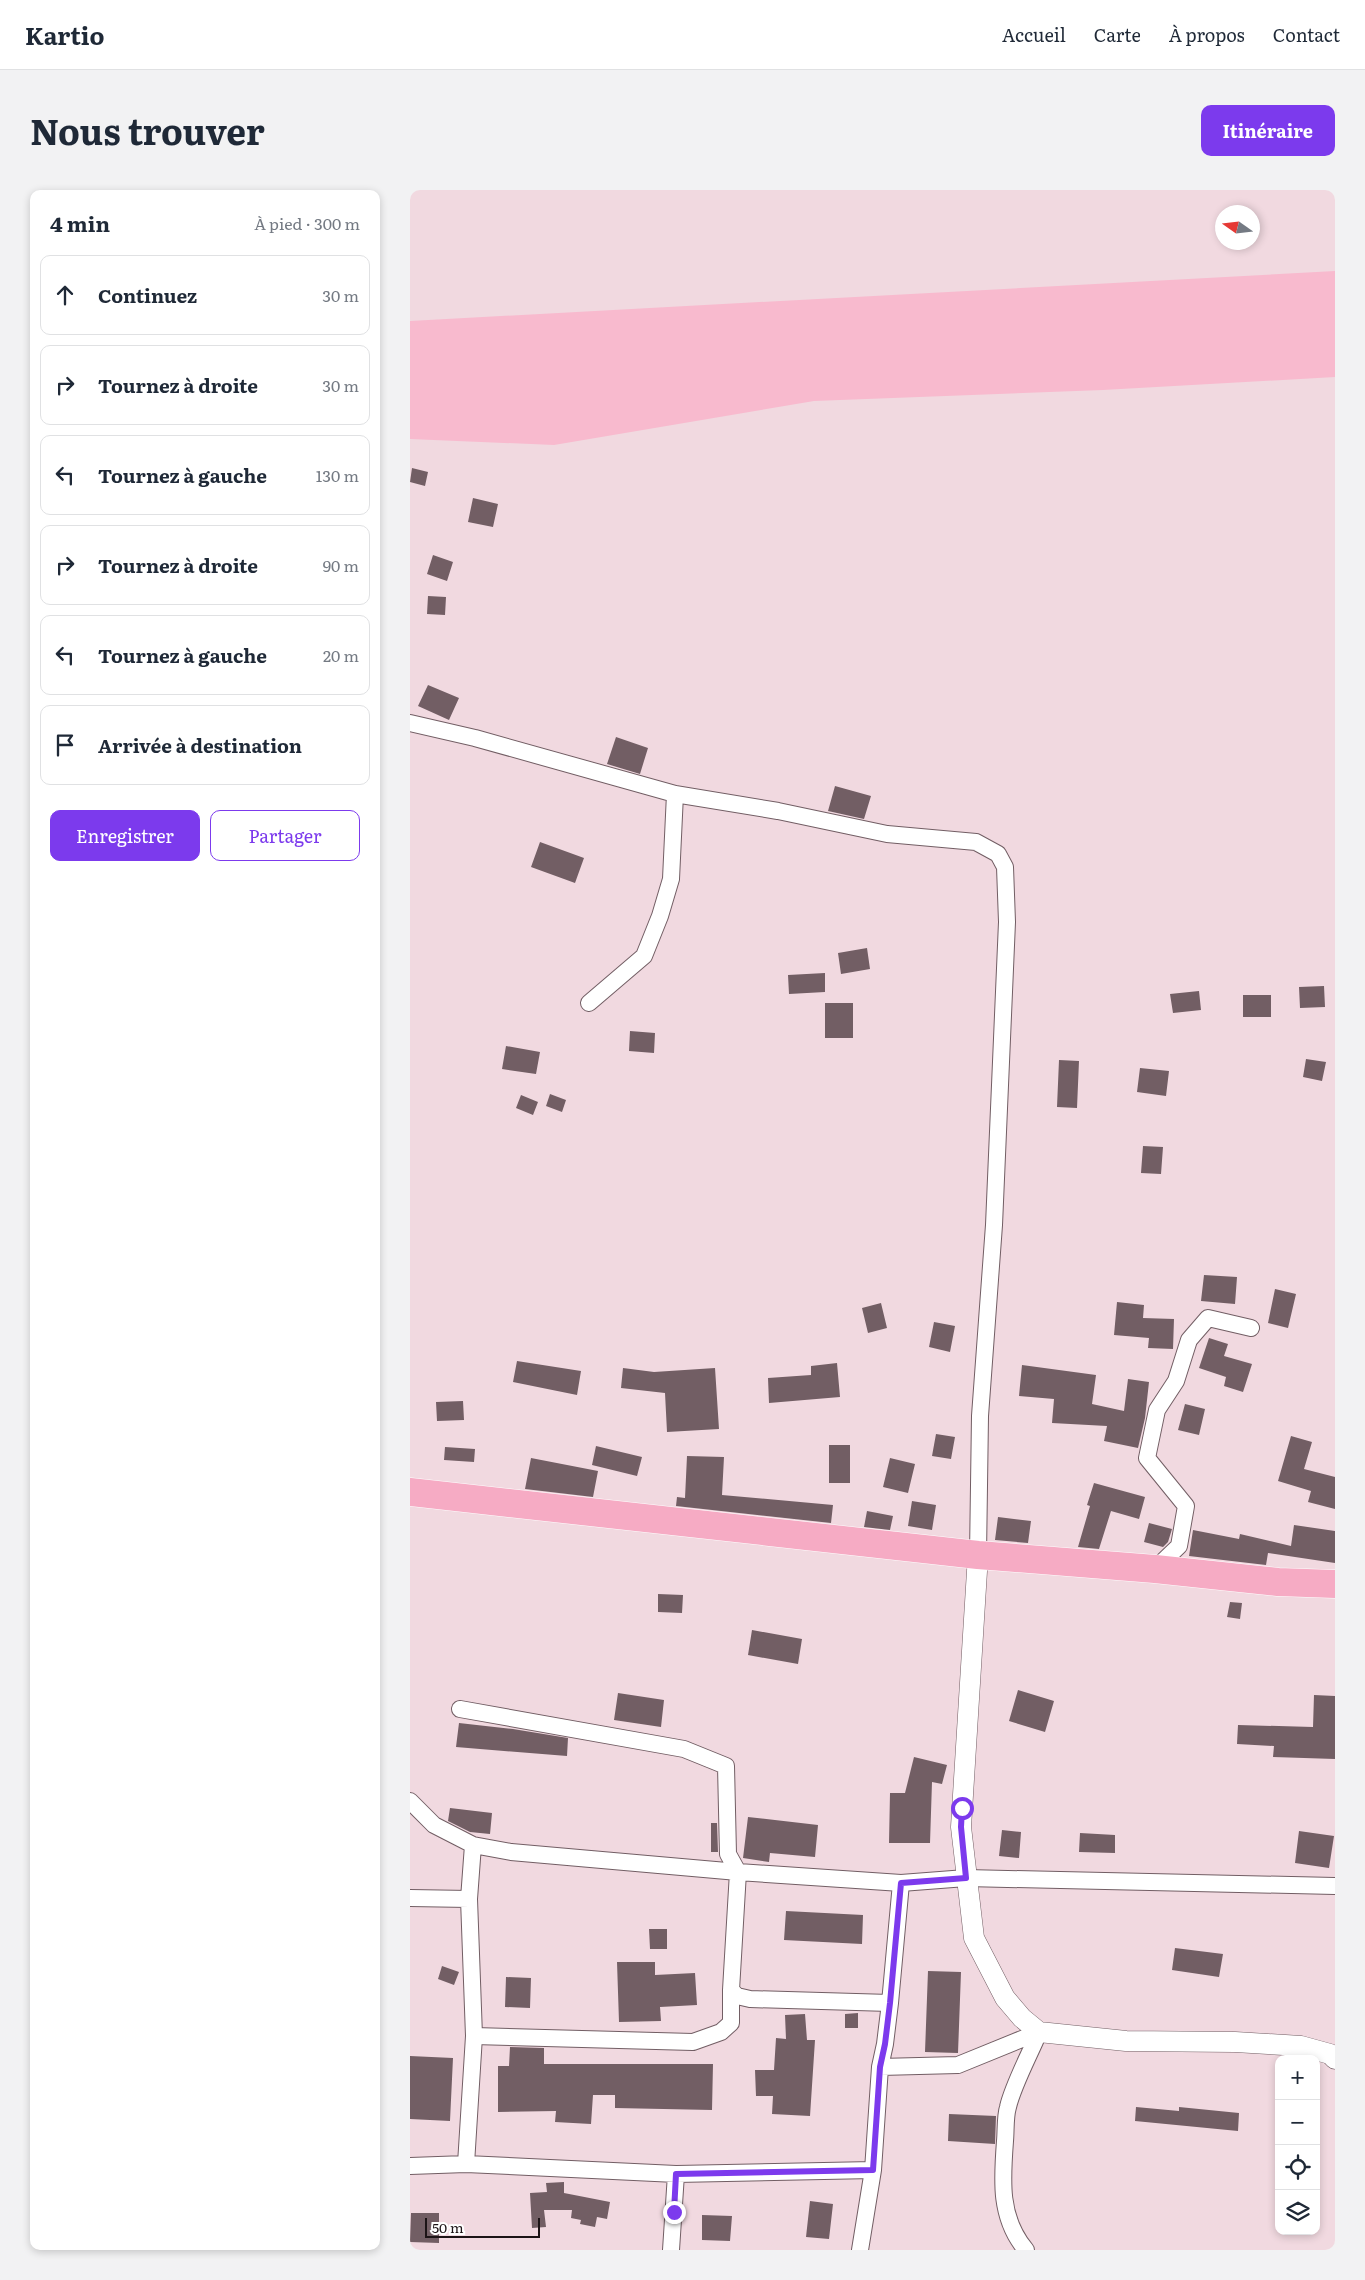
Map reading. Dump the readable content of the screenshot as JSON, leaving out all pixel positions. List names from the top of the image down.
{
  "scale_bar": "50 m",
  "north": "left",
  "page": {
    "header": "Kartio",
    "nav": [
      "Accueil",
      "Carte",
      "À propos",
      "Contact"
    ],
    "title": "Nous trouver",
    "buttons": [
      "Itinéraire",
      ["Enregistrer", "Partager"]
    ],
    "heading": ["4 min", "À pied · 300 m"],
    "list": [
      ["Continuez", "30 m"],
      ["Tournez à droite", "30 m"],
      ["Tournez à gauche", "130 m"],
      ["Tournez à droite", "90 m"],
      ["Tournez à gauche", "20 m"],
      "Arrivée à destination"
    ],
    "map_buttons": ["+", "−"],
    "scale": "50 m"
  }
}
